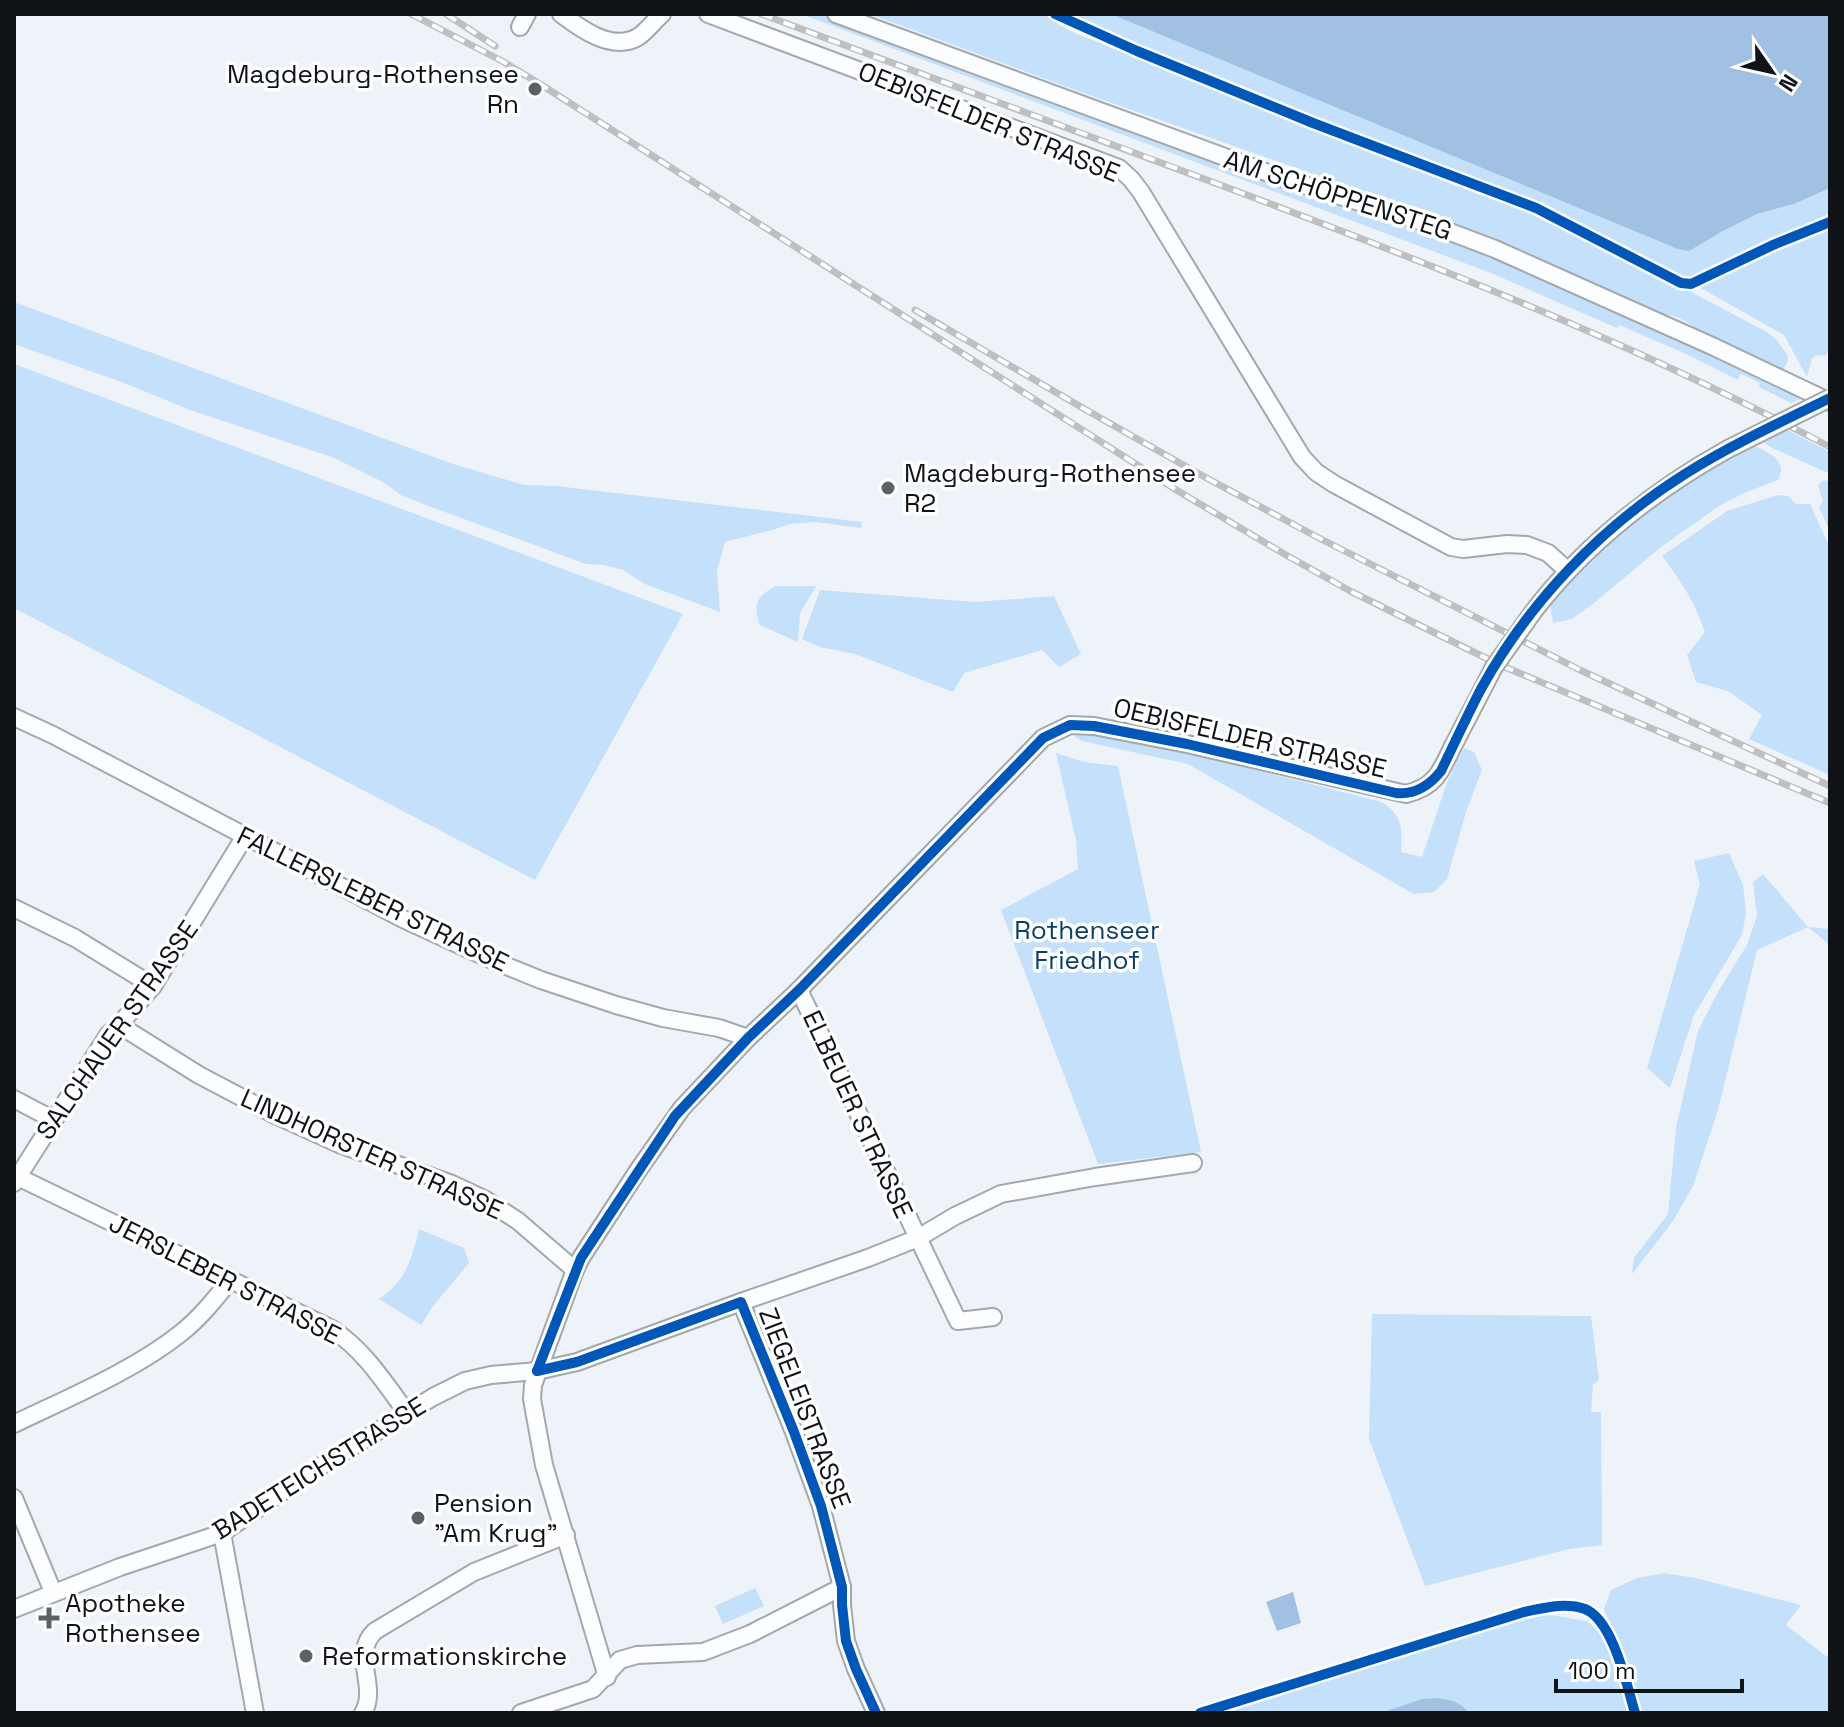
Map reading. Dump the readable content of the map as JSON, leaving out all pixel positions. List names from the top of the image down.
{
  "streets": {
    "street": [
      "OEBISFELDER STRASSE",
      "AM SCHÖPPENSTEG",
      "FALLERSLEBER STRASSE",
      "SALCHAUER STRASSE",
      "ELBEUER STRASSE",
      "LINDHORSTER STRASSE",
      "JERSLEBER STRASSE",
      "ZIEGELEISTRASSE",
      "BADETEICHSTRASSE"
    ]
  },
  "crossings": [
    ["OEBISFELDER STRASSE", "AM SCHÖPPENSTEG"],
    ["OEBISFELDER STRASSE", "FALLERSLEBER STRASSE"],
    ["OEBISFELDER STRASSE", "ELBEUER STRASSE"],
    ["OEBISFELDER STRASSE", "LINDHORSTER STRASSE"],
    ["OEBISFELDER STRASSE", "BADETEICHSTRASSE"],
    ["FALLERSLEBER STRASSE", "SALCHAUER STRASSE"],
    ["SALCHAUER STRASSE", "LINDHORSTER STRASSE"],
    ["SALCHAUER STRASSE", "JERSLEBER STRASSE"],
    ["ELBEUER STRASSE", "BADETEICHSTRASSE"],
    ["JERSLEBER STRASSE", "BADETEICHSTRASSE"],
    ["ZIEGELEISTRASSE", "BADETEICHSTRASSE"]
  ],
  "parks": ["Rothenseer Friedhof"],
  "places": {
    "other": [
      "Magdeburg-Rothensee Rn",
      "Magdeburg-Rothensee R2",
      "Pension \"Am Krug\"",
      "Reformationskirche"
    ],
    "health": ["Apotheke Rothensee"]
  },
  "scale_bar": "100 m",
  "north": "bottom right"
}
